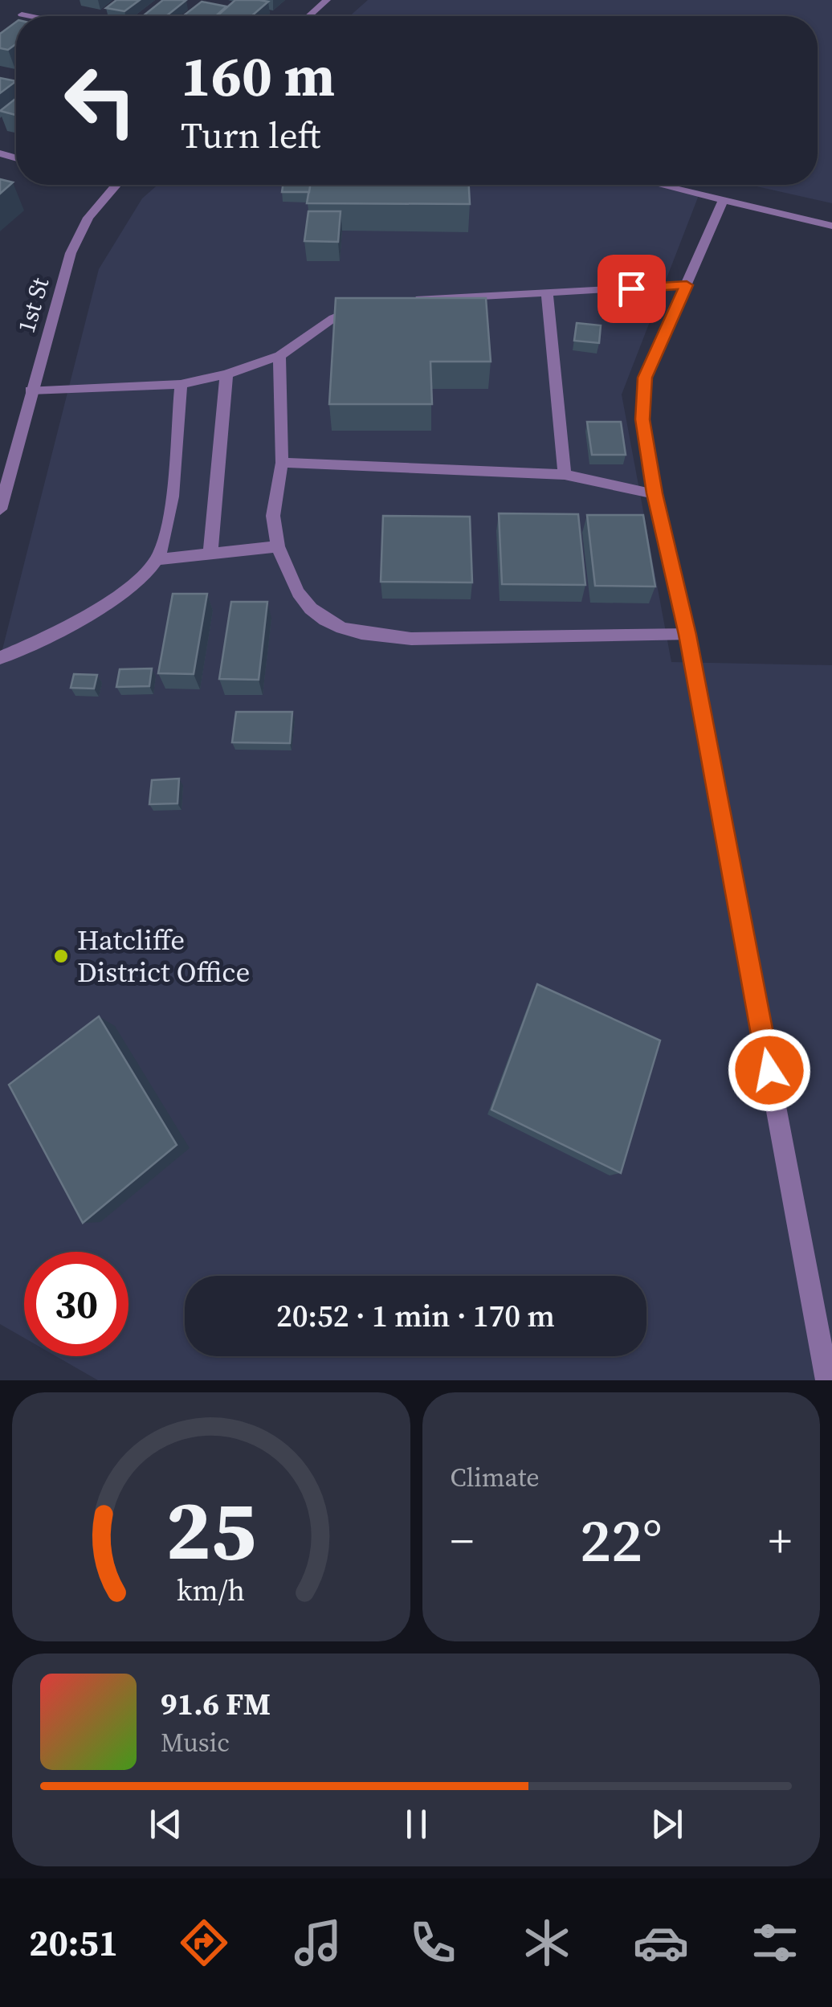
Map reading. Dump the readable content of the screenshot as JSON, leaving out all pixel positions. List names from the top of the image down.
{
  "streets": {
    "street": ["1st St"]
  },
  "places": ["Hatcliffe District Office"],
  "page": {
    "turn": ["160 m", "Turn left"],
    "limit": "30",
    "trip": "20:52 · 1 min · 170 m",
    "tile": "Climate",
    "heat": ["−", "22°", "+"],
    "song": ["91.6 FM", "Music"],
    "tabs": "20:51",
    "gauge": ["25", "km/h"]
  }
}
